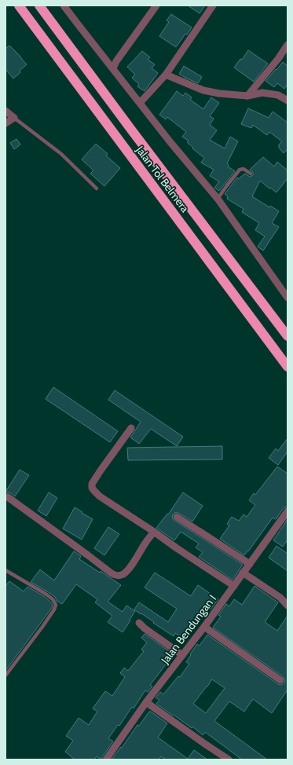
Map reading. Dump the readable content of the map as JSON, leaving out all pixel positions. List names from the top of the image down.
{
  "streets": {
    "highway": ["Jalan Tol Belmera"],
    "street": ["Jalan Bendungan I"]
  }
}
